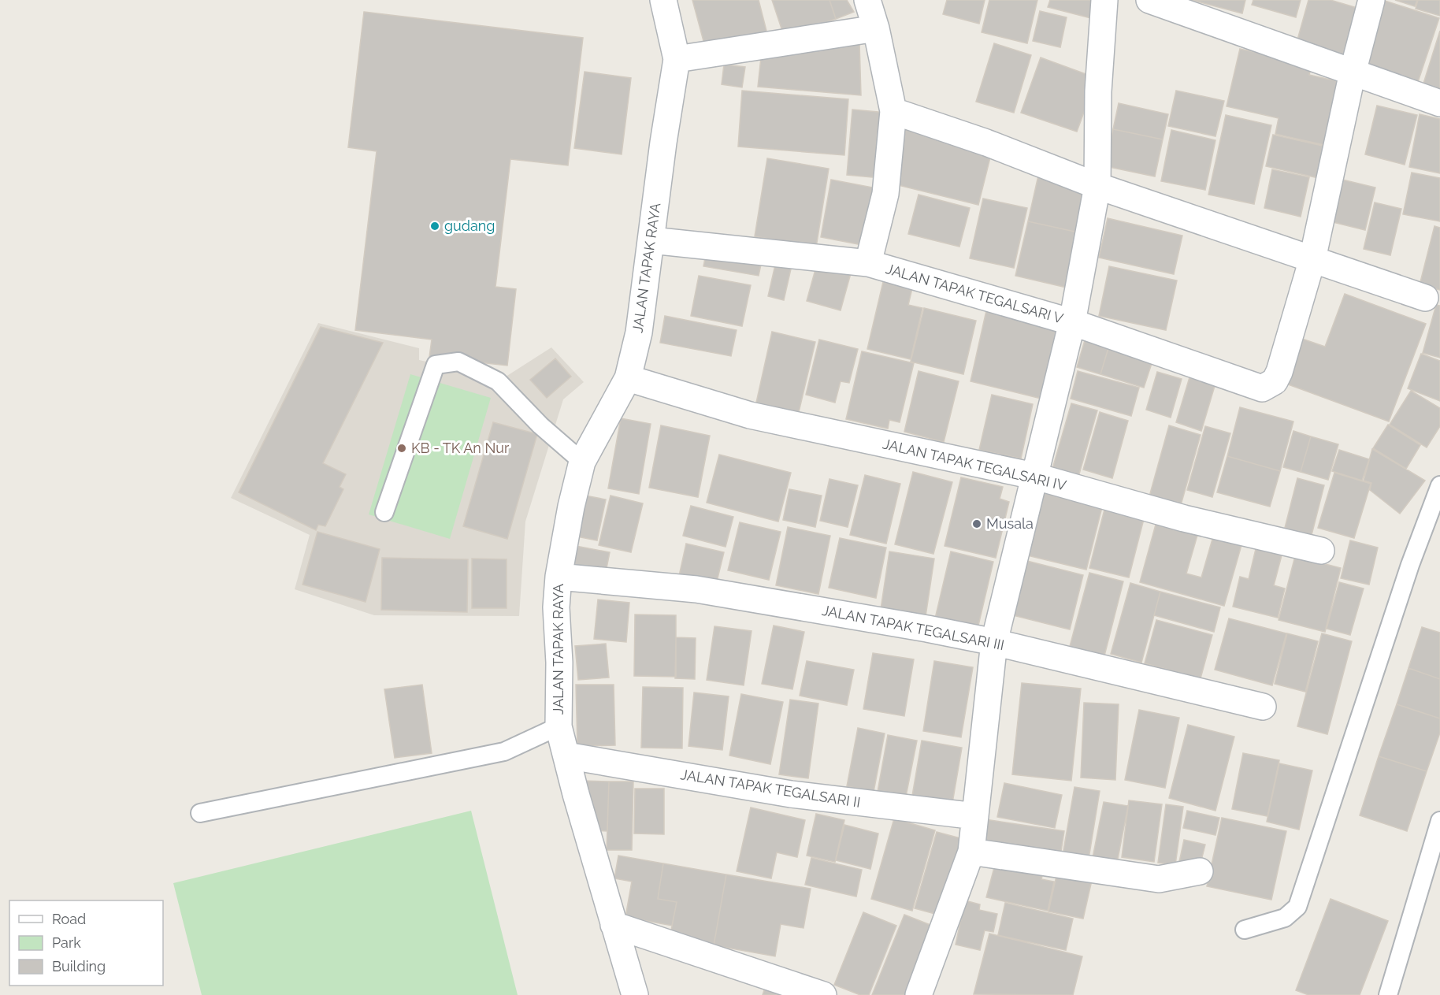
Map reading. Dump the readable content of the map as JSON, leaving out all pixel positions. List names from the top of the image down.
{
  "streets": {
    "street": [
      "JALAN TAPAK RAYA",
      "JALAN TAPAK TEGALSARI V",
      "JALAN TAPAK TEGALSARI IV",
      "JALAN TAPAK TEGALSARI III",
      "JALAN TAPAK TEGALSARI II"
    ]
  },
  "crossings": [
    ["JALAN TAPAK RAYA", "JALAN TAPAK TEGALSARI V"],
    ["JALAN TAPAK RAYA", "JALAN TAPAK TEGALSARI IV"],
    ["JALAN TAPAK RAYA", "JALAN TAPAK TEGALSARI III"],
    ["JALAN TAPAK RAYA", "JALAN TAPAK TEGALSARI II"]
  ],
  "places": ["gudang", "KB - TK An Nur", "Musala"],
  "legend": ["Road", "Park", "Building"]
}
